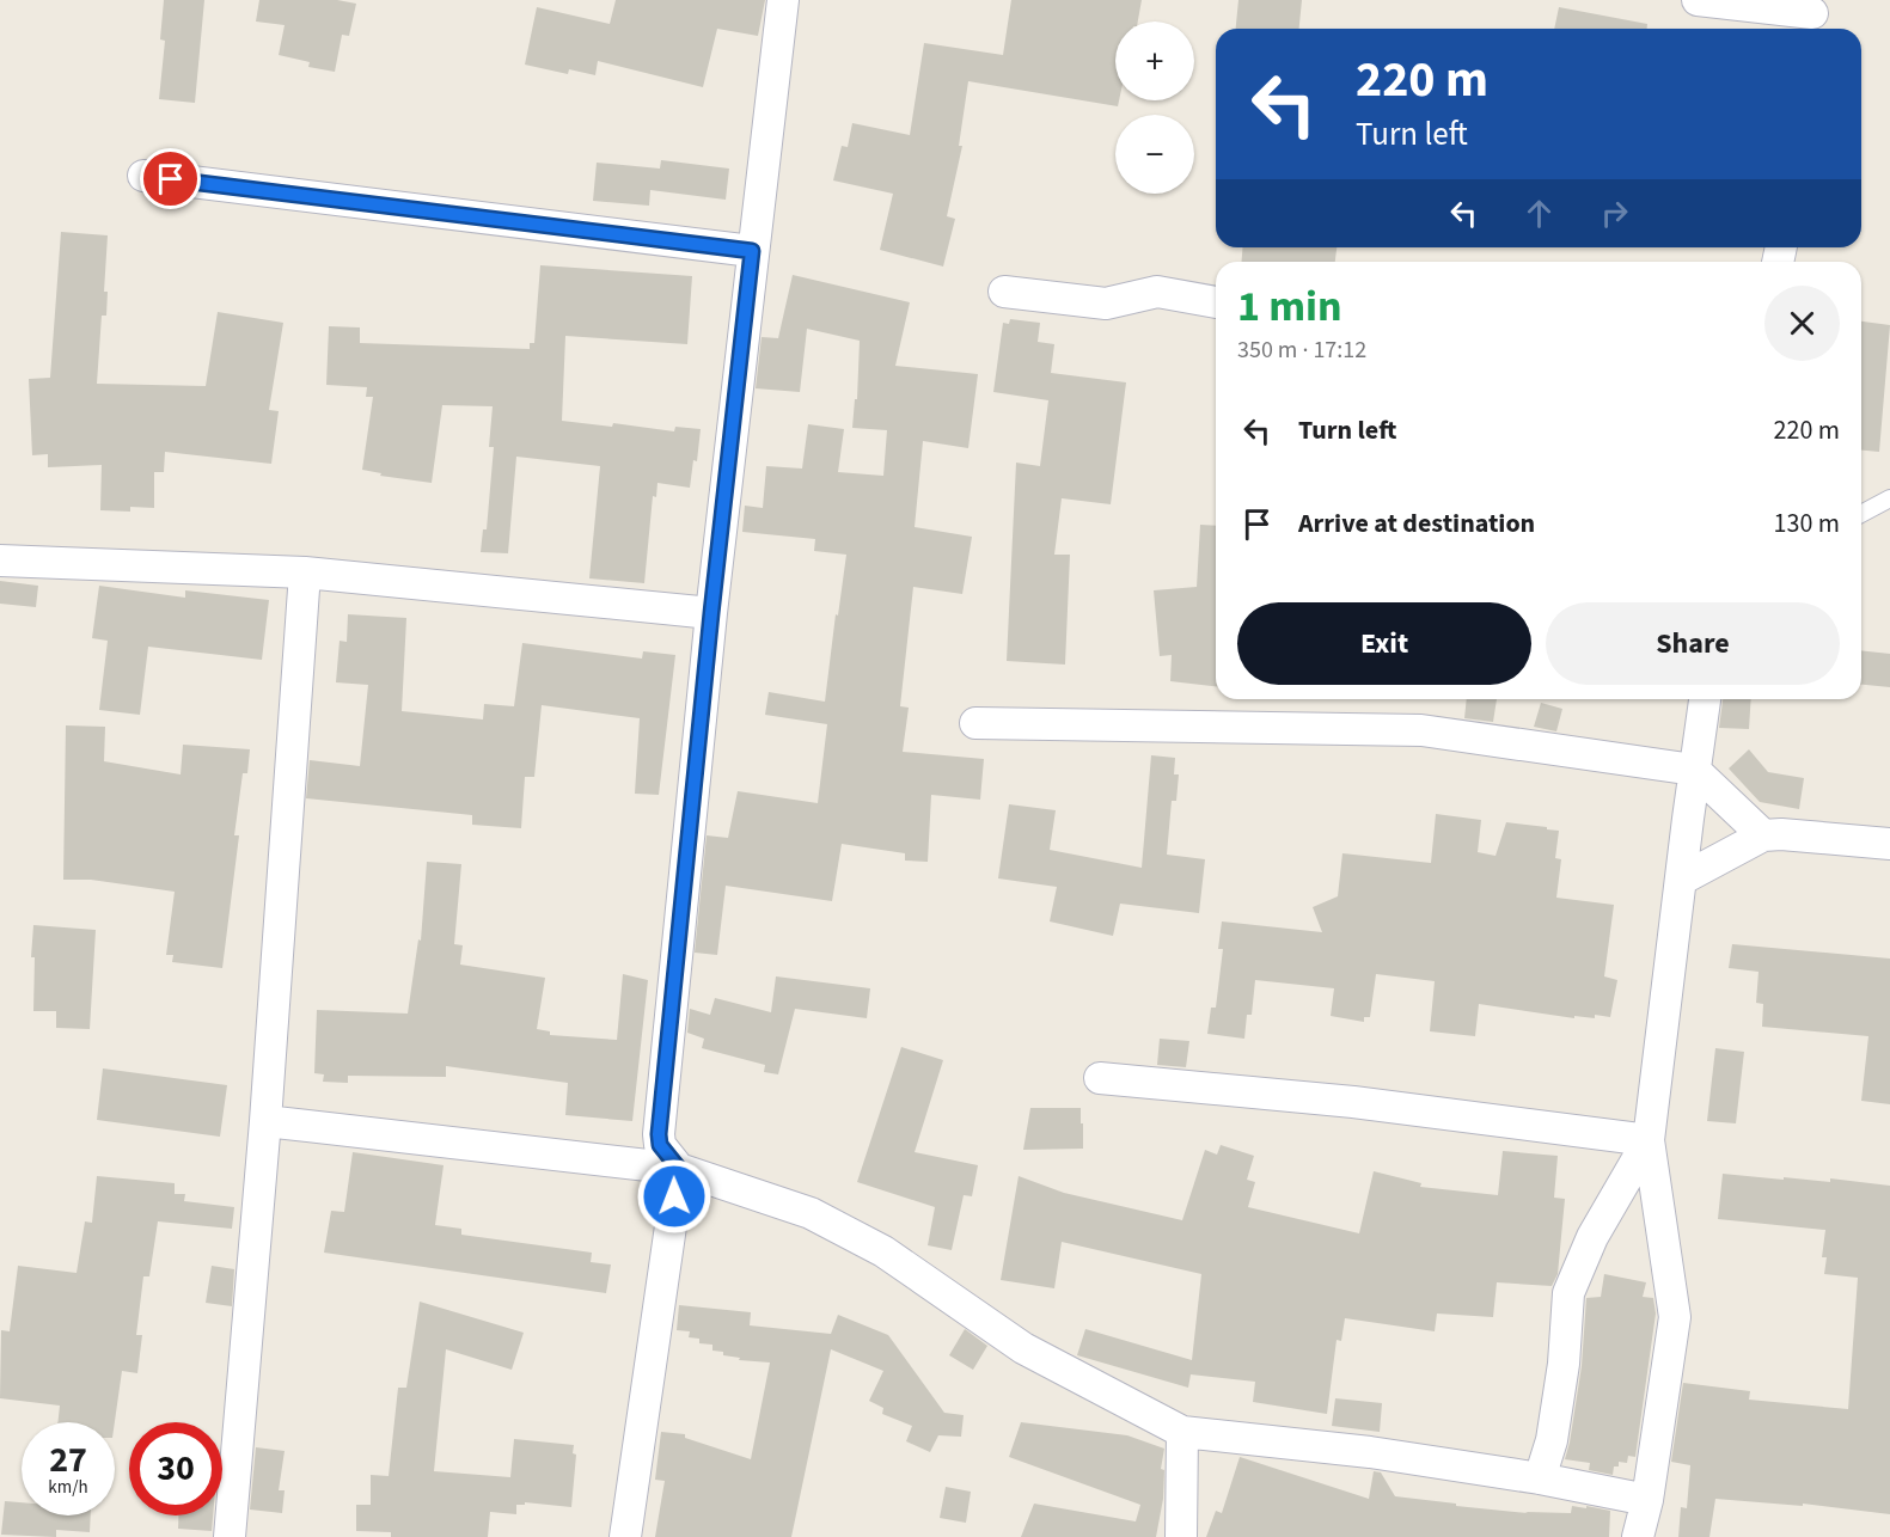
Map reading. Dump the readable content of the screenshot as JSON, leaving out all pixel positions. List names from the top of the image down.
{
  "page": {
    "map_buttons": ["+", "−"],
    "turn": ["220 m", "Turn left"],
    "heading": ["1 min", "350 m · 17:12"],
    "list": [
      {
        "name": "Turn left",
        "value": "220 m"
      },
      {
        "name": "Arrive at destination",
        "value": "130 m"
      }
    ],
    "buttons": ["Exit", "Share"],
    "speed": "27 km/h",
    "limit": "30"
  }
}
